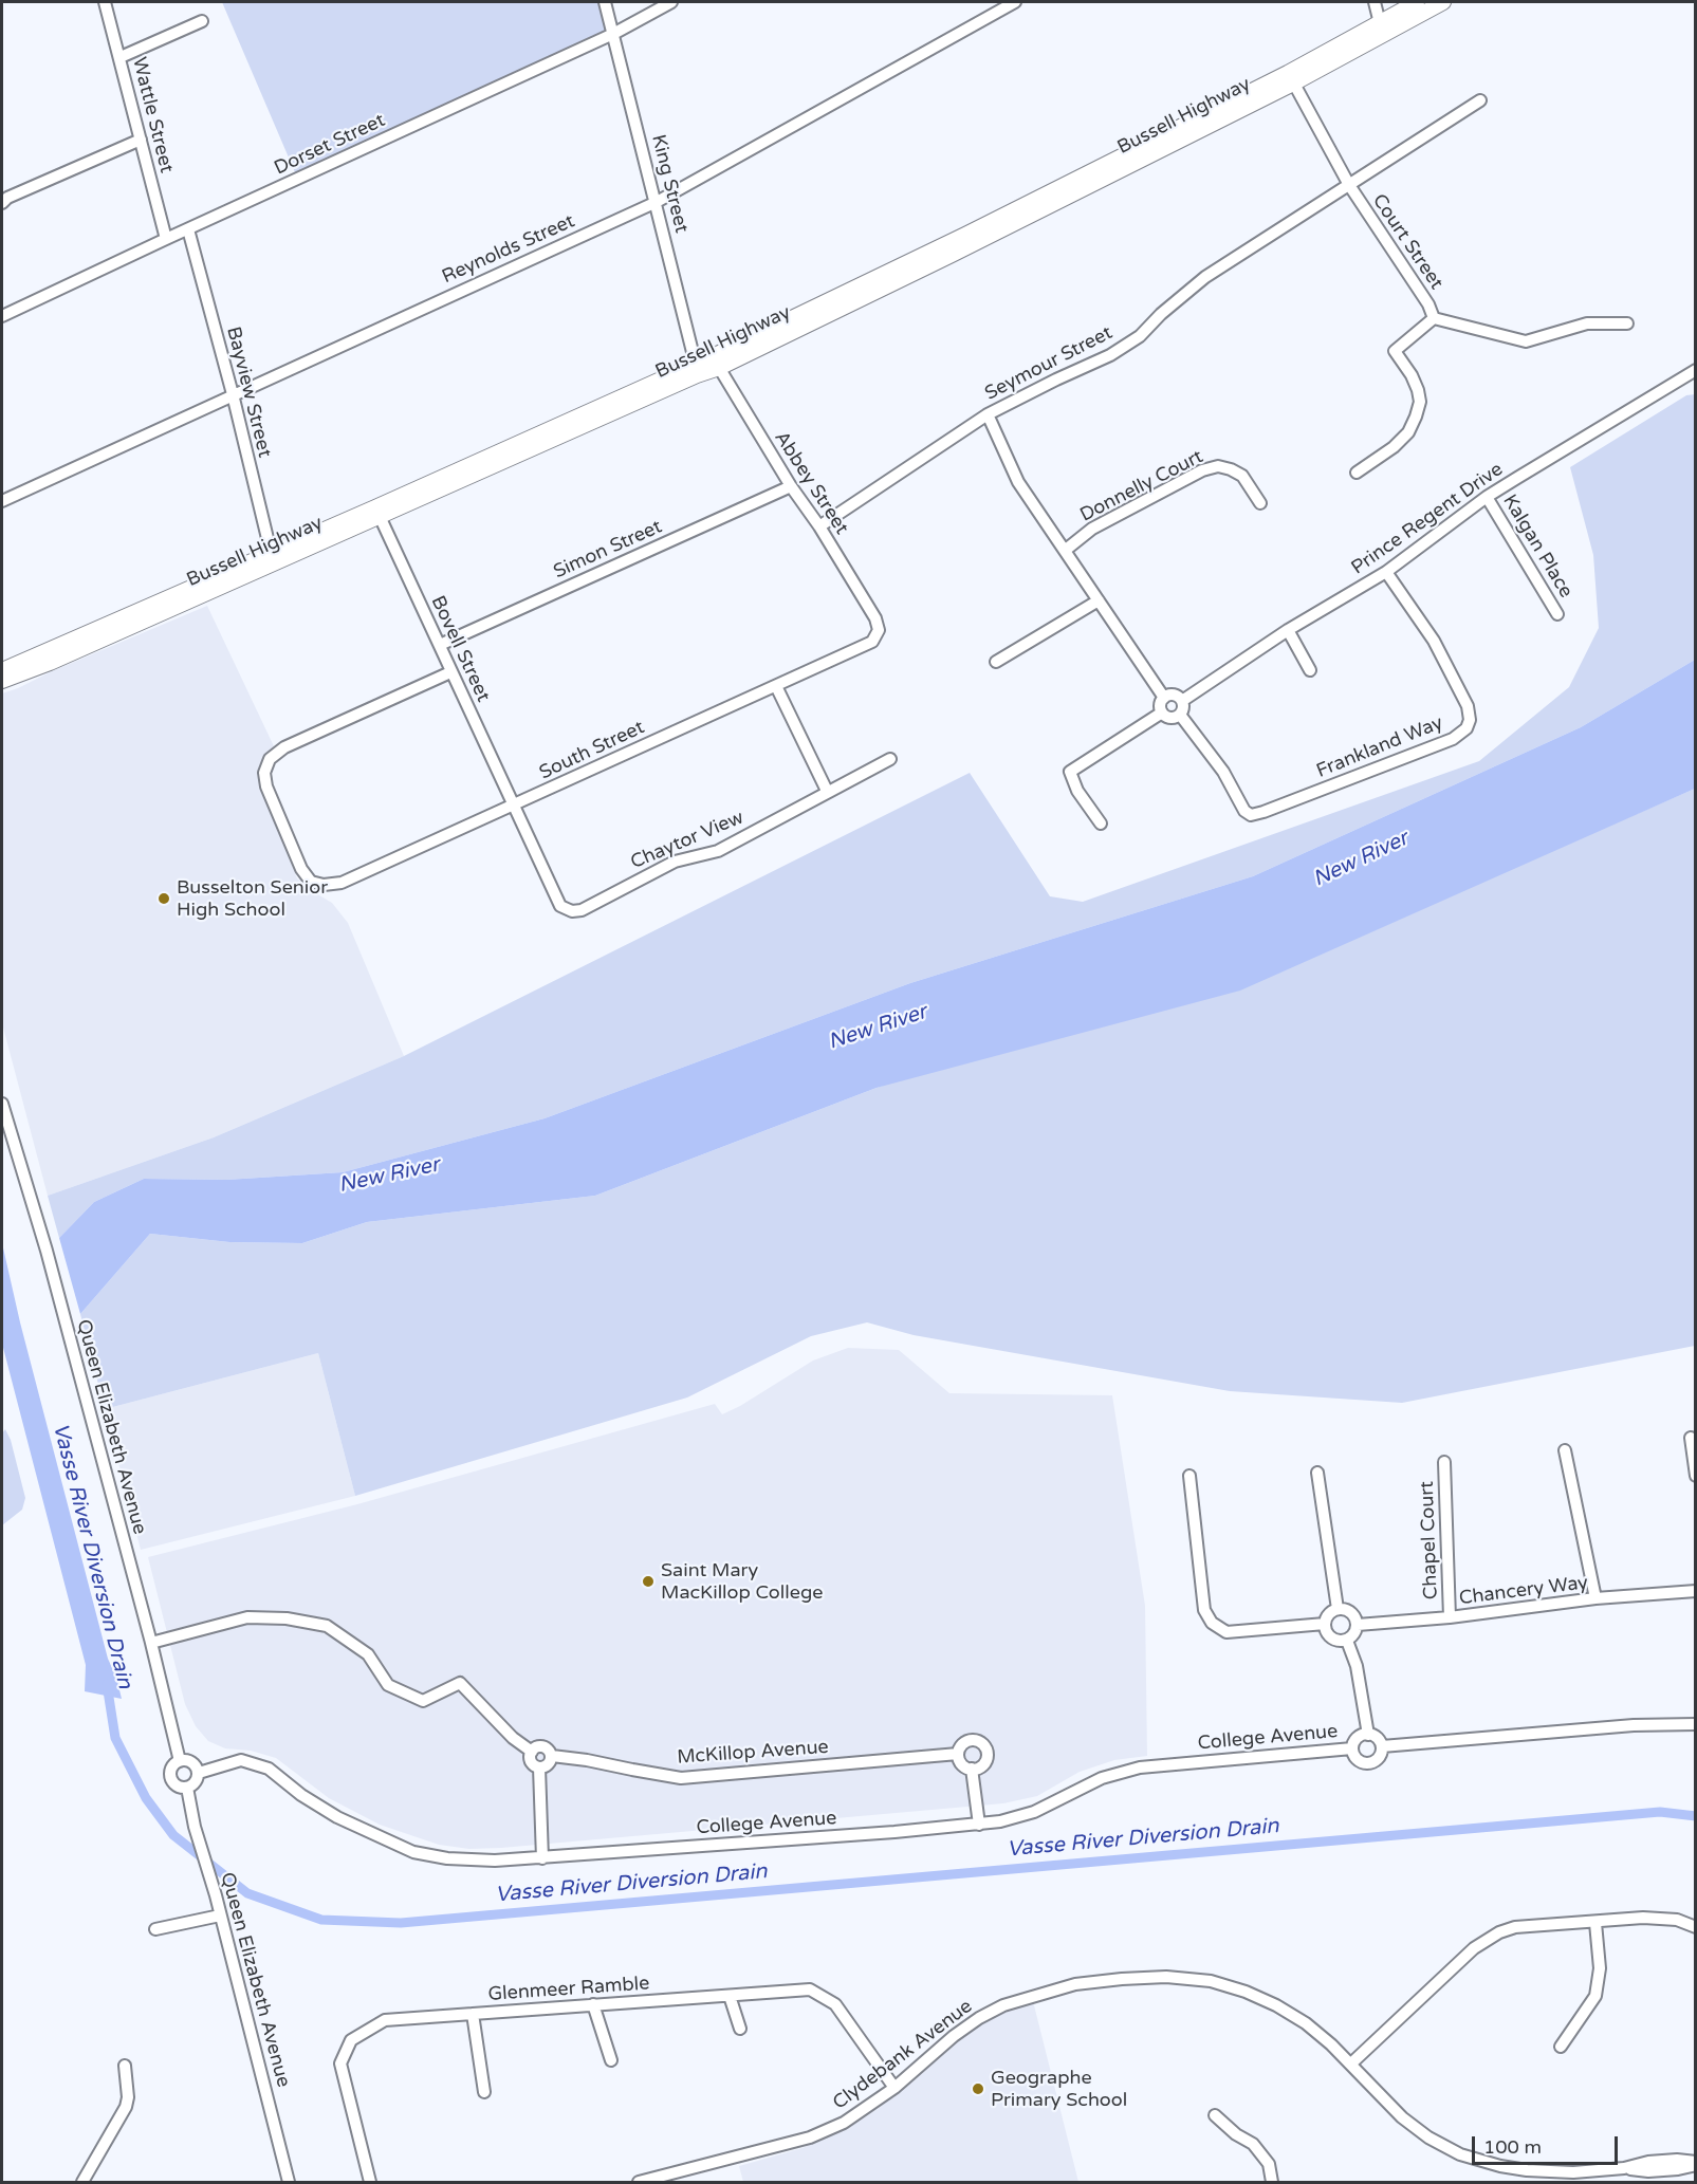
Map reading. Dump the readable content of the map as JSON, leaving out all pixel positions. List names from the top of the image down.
{
  "streets": {
    "main road": ["Bussell Highway"],
    "street": [
      "Wattle Street",
      "Dorset Street",
      "King Street",
      "Court Street",
      "Reynolds Street",
      "Seymour Street",
      "Bayview Street",
      "Abbey Street",
      "Donnelly Court",
      "Prince Regent Drive",
      "Kalgan Place",
      "Simon Street",
      "Bovell Street",
      "Frankland Way",
      "South Street",
      "Chaytor View",
      "Queen Elizabeth Avenue",
      "Chapel Court",
      "Chancery Way",
      "College Avenue",
      "McKillop Avenue",
      "Glenmeer Ramble",
      "Clydebank Avenue"
    ]
  },
  "crossings": [
    ["Wattle Street", "Dorset Street"],
    ["Bussell Highway", "King Street"],
    ["Bussell Highway", "Court Street"],
    ["Bussell Highway", "Bayview Street"],
    ["Bussell Highway", "Abbey Street"],
    ["Bussell Highway", "Bovell Street"],
    ["Dorset Street", "King Street"],
    ["Dorset Street", "Bayview Street"],
    ["King Street", "Reynolds Street"],
    ["Court Street", "Seymour Street"],
    ["Reynolds Street", "Bayview Street"],
    ["Seymour Street", "Abbey Street"],
    ["Abbey Street", "Simon Street"],
    ["Abbey Street", "South Street"],
    ["Prince Regent Drive", "Kalgan Place"],
    ["Prince Regent Drive", "Frankland Way"],
    ["Simon Street", "Bovell Street"],
    ["Bovell Street", "South Street"],
    ["Bovell Street", "Chaytor View"],
    ["South Street", "Chaytor View"],
    ["Queen Elizabeth Avenue", "College Avenue"],
    ["Chapel Court", "Chancery Way"],
    ["Glenmeer Ramble", "Clydebank Avenue"]
  ],
  "water": ["New River", "Vasse River Diversion Drain"],
  "places": ["Busselton Senior High School", "Saint Mary MacKillop College", "Geographe Primary School"],
  "scale_bar": "100 m"
}
